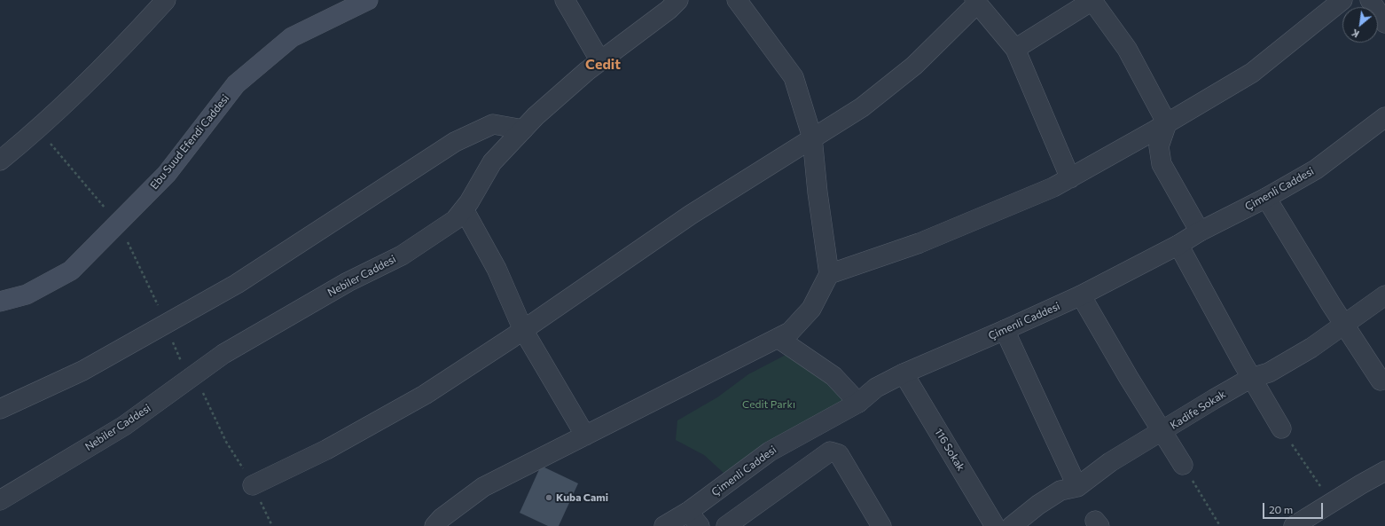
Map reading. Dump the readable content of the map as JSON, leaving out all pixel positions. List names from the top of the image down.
{
  "streets": {
    "main road": ["Ebu Suud Efendi Caddesi"],
    "street": [
      "Çimenli Caddesi",
      "Nebiler Caddesi",
      "Kadife Sokak",
      "116 Sokak"
    ]
  },
  "crossings": [
    ["Çimenli Caddesi", "116 Sokak"]
  ],
  "districts": ["Cedit"],
  "parks": ["Cedit Parkı"],
  "places": ["Kuba Cami"],
  "scale_bar": "20 m",
  "north": "bottom left"
}
